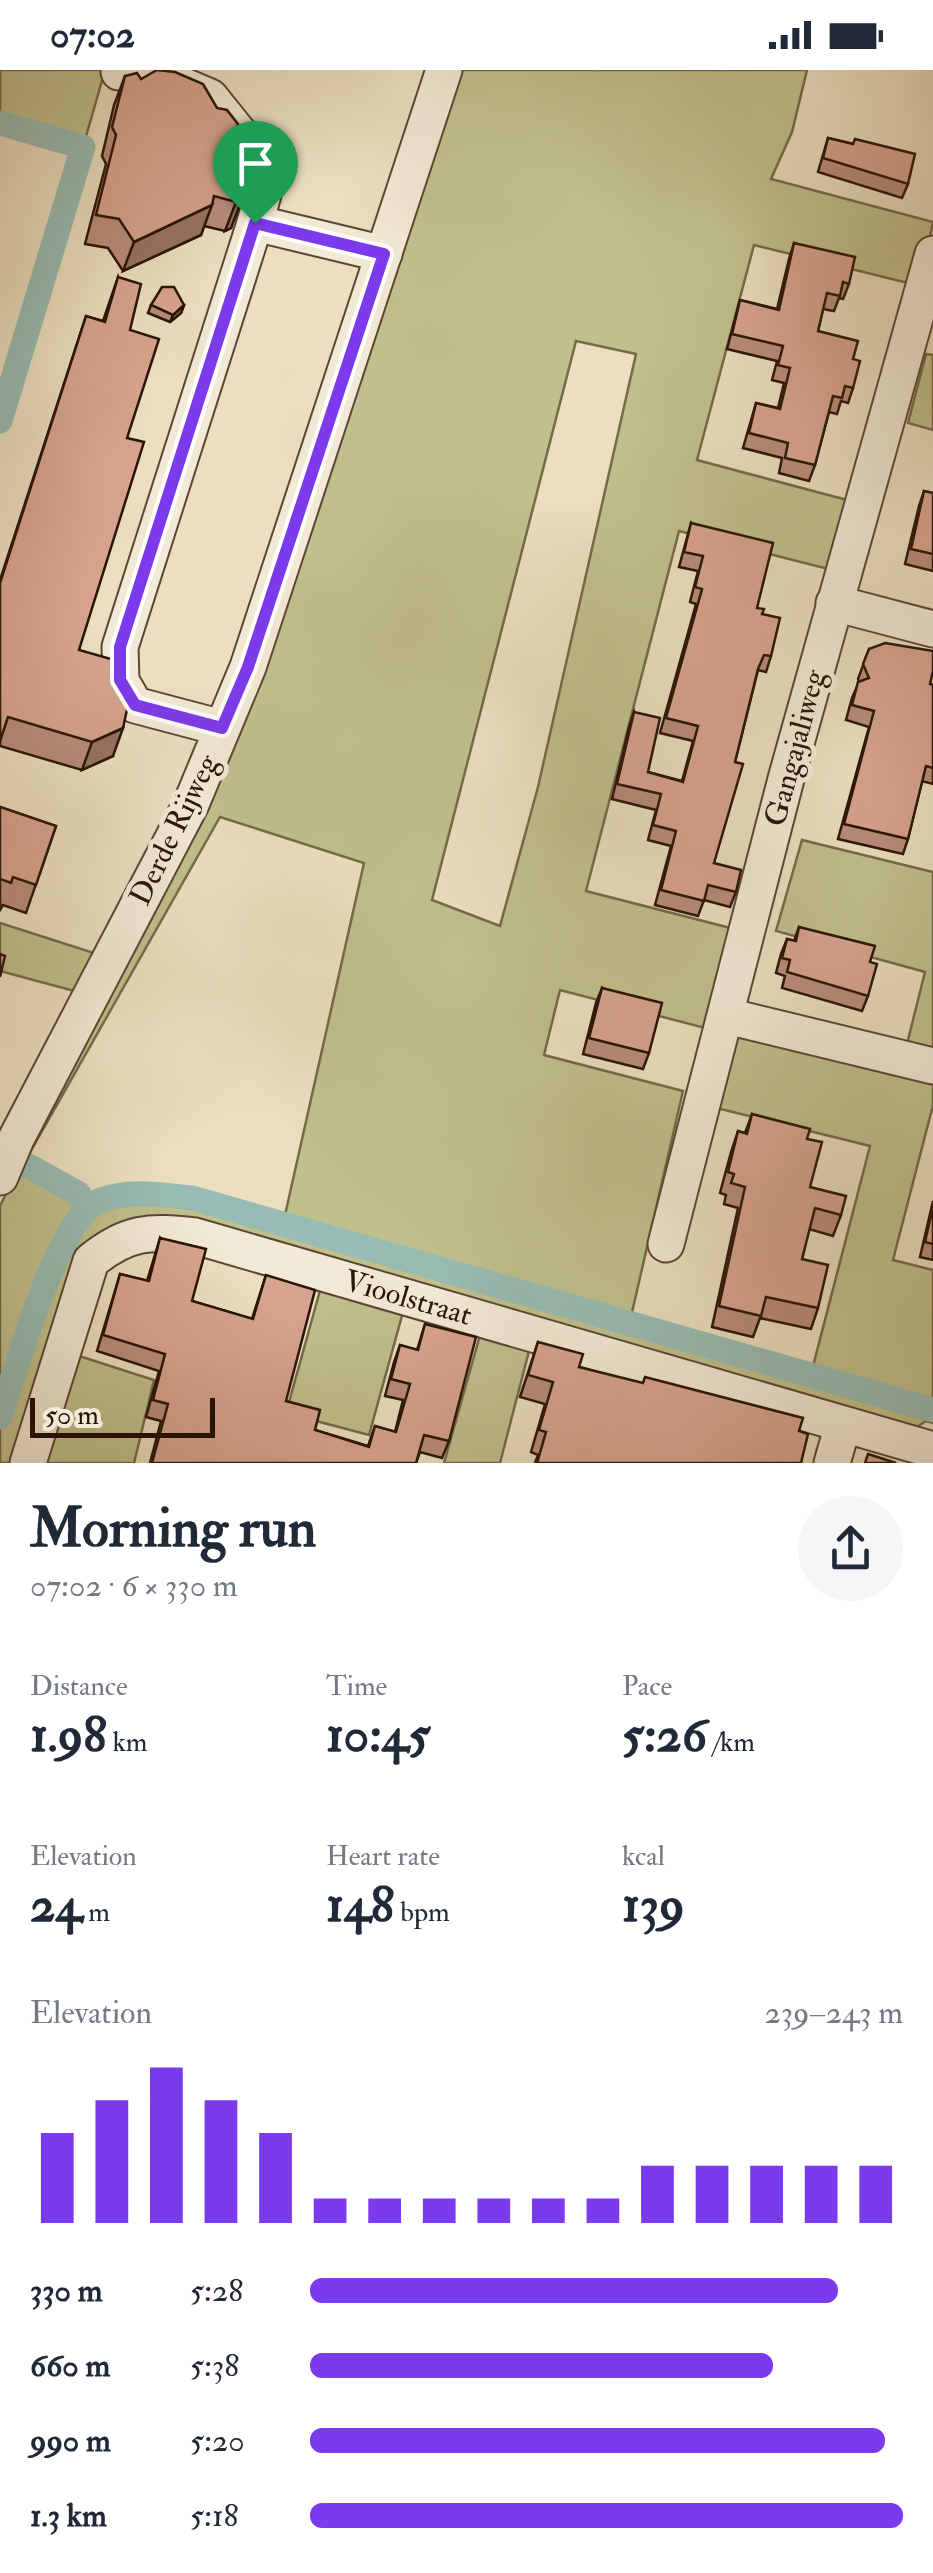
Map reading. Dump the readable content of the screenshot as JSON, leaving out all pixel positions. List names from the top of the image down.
{
  "streets": {
    "street": ["Gangajaliweg", "Derde Rijweg", "Vioolstraat"]
  },
  "scale_bar": "50 m",
  "page": {
    "status": "07:02",
    "scale": "50 m",
    "heading": ["Morning run", "07:02 · 6 × 330 m"],
    "stats": [
      ["Distance", "1.98 km"],
      ["Time", "10:45"],
      ["Pace", "5:26 /km"],
      ["Elevation", "24 m"],
      ["Heart rate", "148 bpm"],
      ["kcal", "139"]
    ],
    "chart": ["Elevation", "239–243 m"],
    "list": [
      {
        "name": "330 m",
        "note": "5:28"
      },
      {
        "name": "660 m",
        "note": "5:38"
      },
      {
        "name": "990 m",
        "note": "5:20"
      },
      {
        "name": "1.3 km",
        "note": "5:18"
      }
    ]
  }
}
